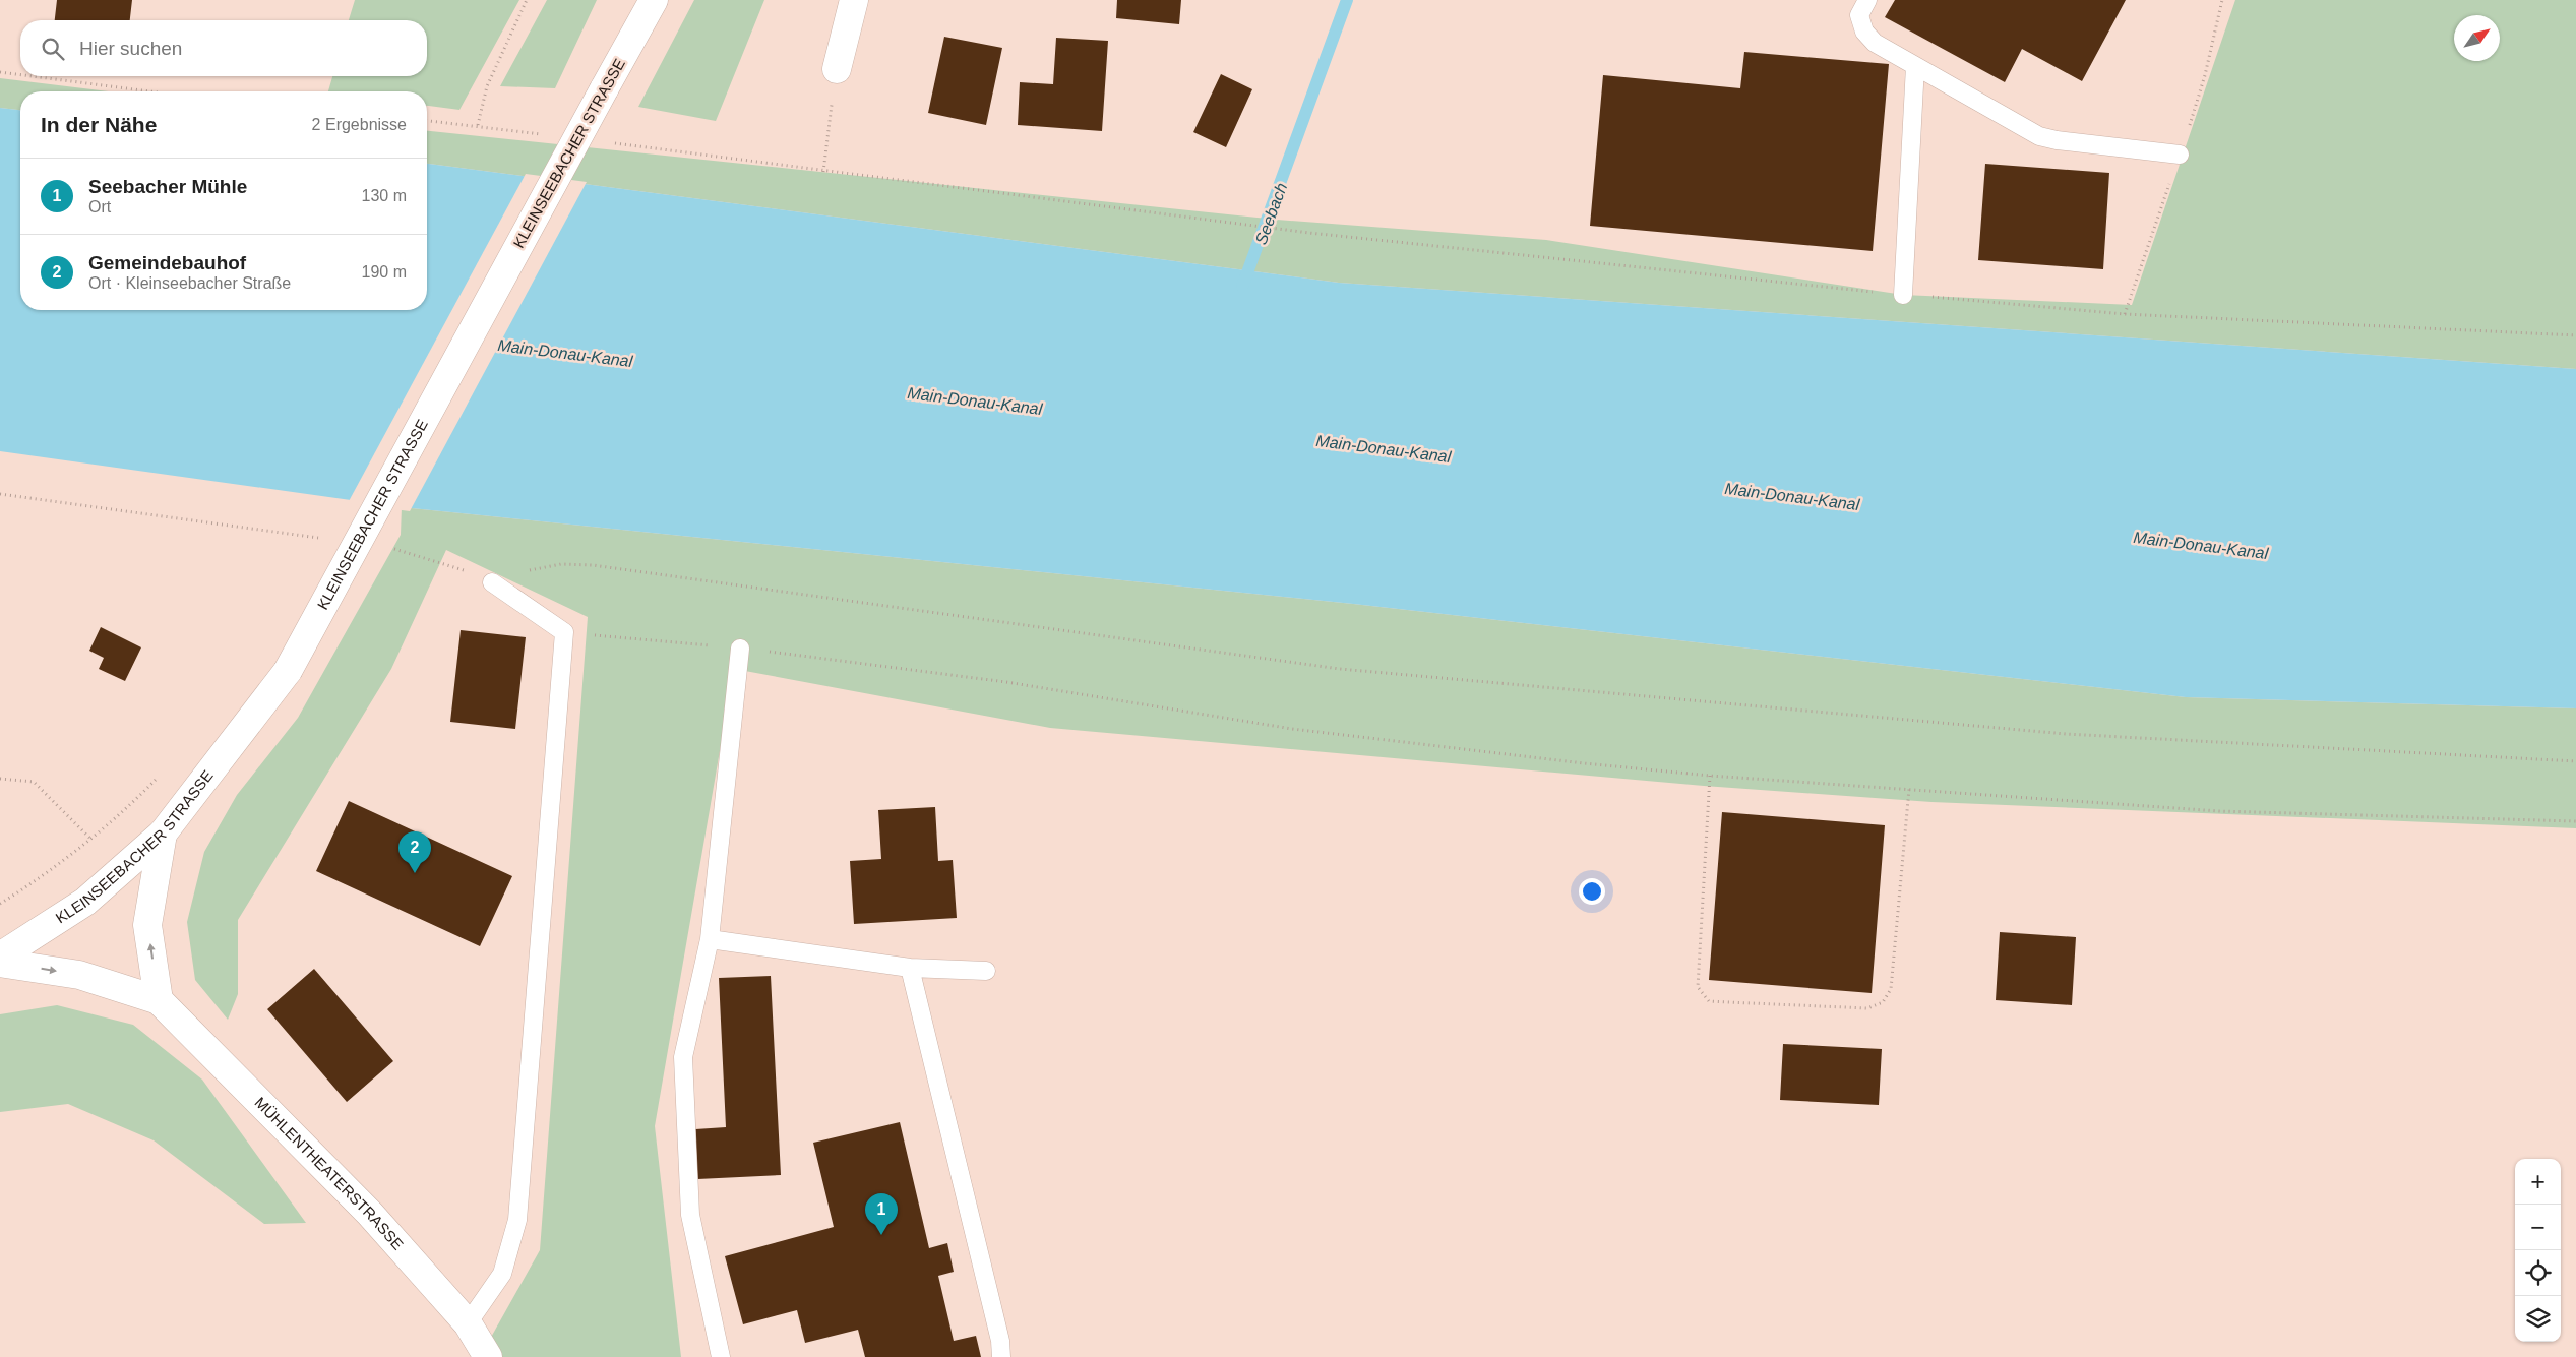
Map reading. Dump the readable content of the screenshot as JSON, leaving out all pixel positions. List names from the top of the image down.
{
  "streets": {
    "street": ["KLEINSEEBACHER STRASSE", "MÜHLENTHEATERSTRASSE"]
  },
  "water": ["Seebach", "Main-Donau-Kanal"],
  "north": "top right",
  "page": {
    "search": "Hier suchen",
    "heading": ["In der Nähe", "2 Ergebnisse"],
    "list": [
      {
        "mark": "1",
        "name": "Seebacher Mühle",
        "note": "Ort",
        "value": "130 m"
      },
      {
        "mark": "2",
        "name": "Gemeindebauhof",
        "note": "Ort · Kleinseebacher Straße",
        "value": "190 m"
      }
    ],
    "pins": ["2", "1"],
    "map_buttons": ["+", "−"]
  }
}
